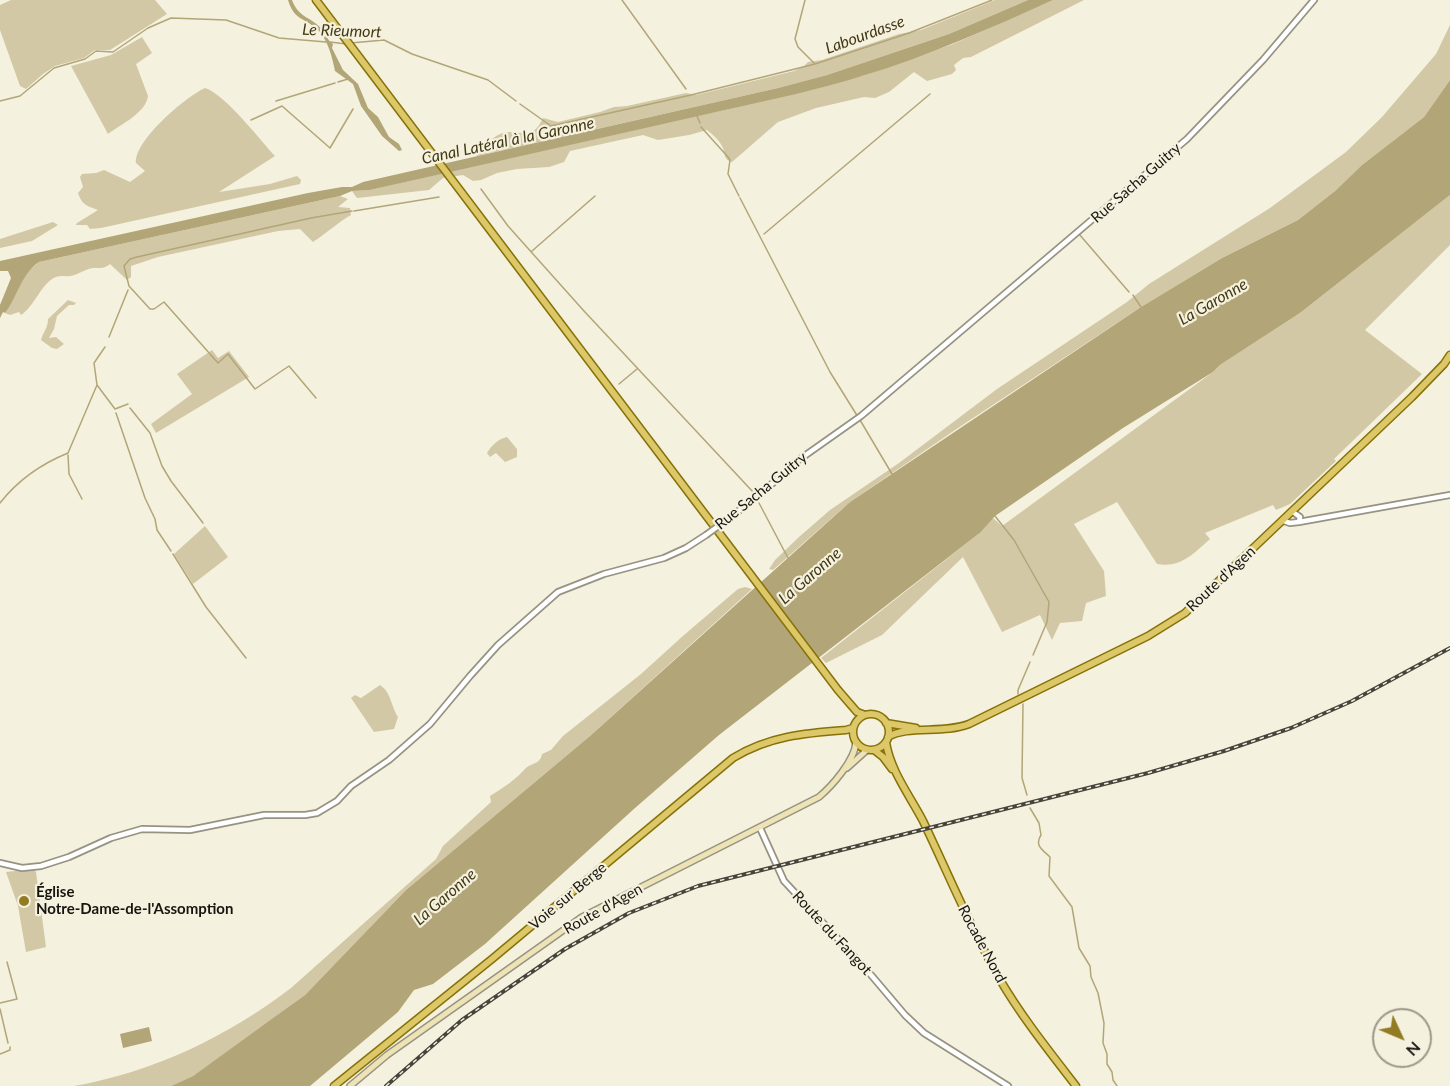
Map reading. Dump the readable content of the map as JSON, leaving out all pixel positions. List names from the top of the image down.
{
  "streets": {
    "main road": ["Route d'Agen", "Voie sur Berge", "Rocade Nord"],
    "street": ["Rue Sacha Guitry", "Route du Fangot"]
  },
  "crossings": [
    ["Route d'Agen", "Route du Fangot"]
  ],
  "water": [
    "Le Rieumort",
    "Labourdasse",
    "Canal Latéral à la Garonne",
    "La Garonne"
  ],
  "places": ["Église Notre-Dame-de-l'Assomption"],
  "north": "bottom right"
}
